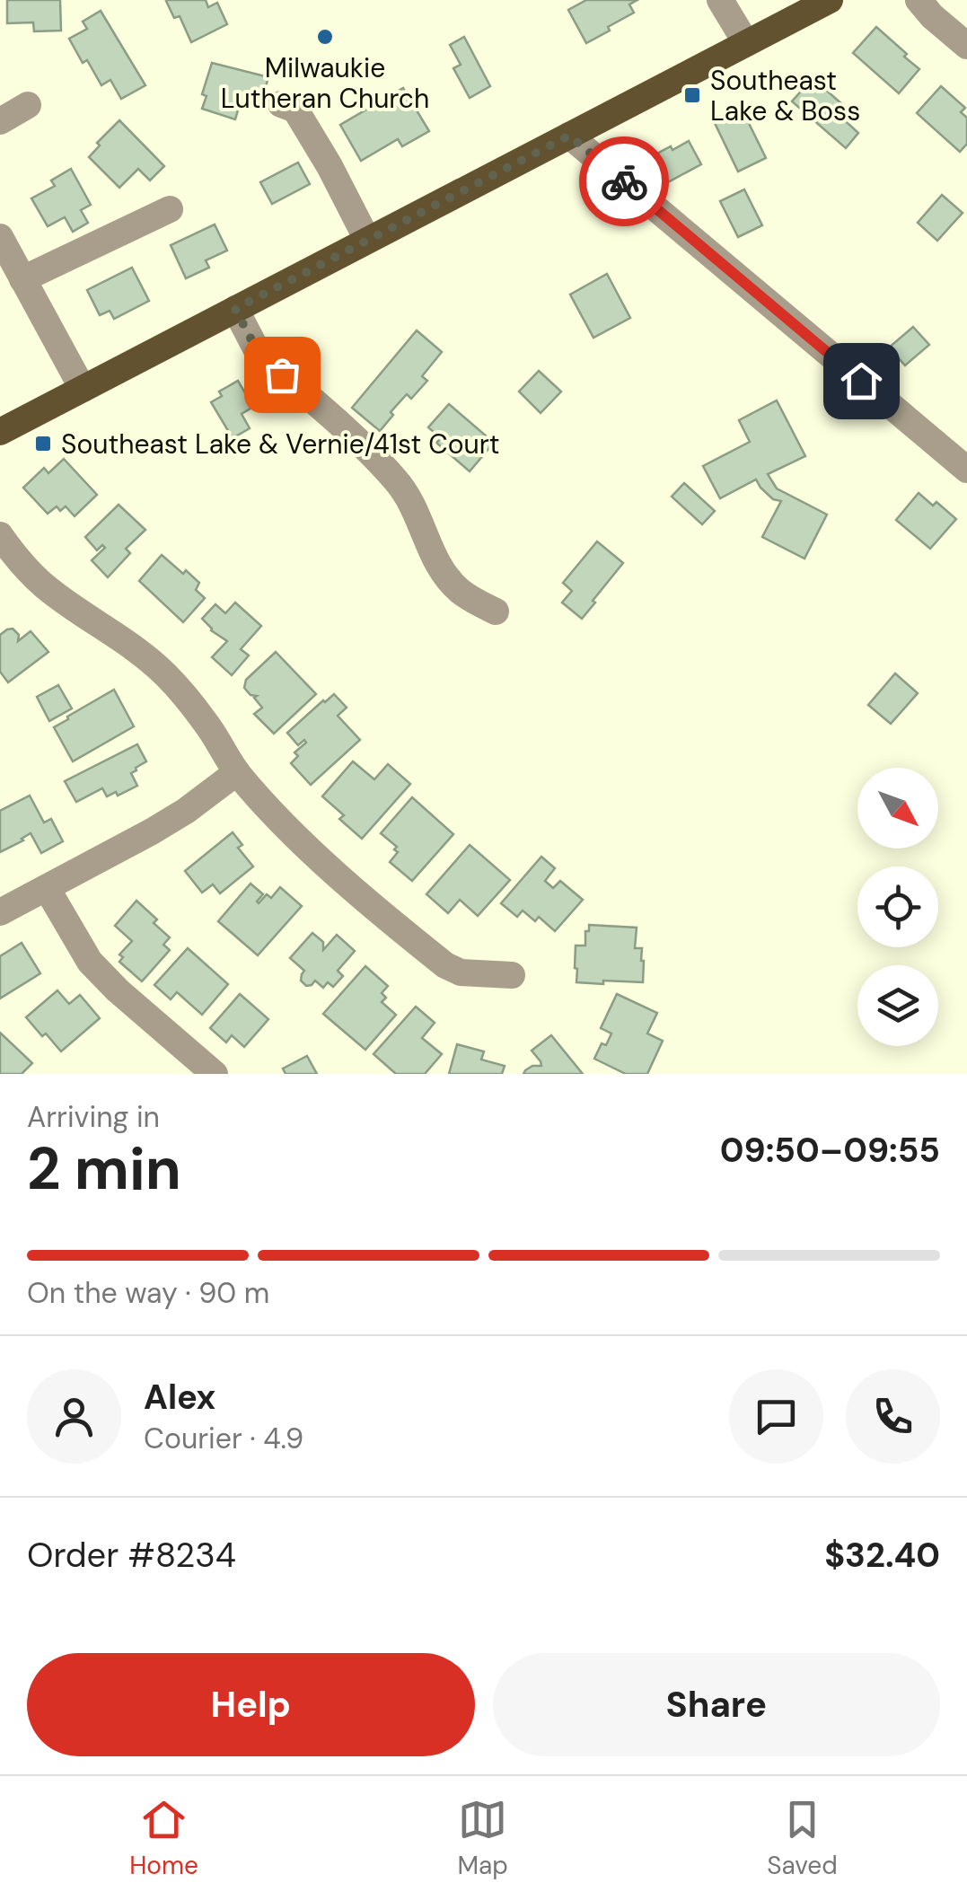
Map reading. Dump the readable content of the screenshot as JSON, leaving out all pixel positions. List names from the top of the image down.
{
  "places": {
    "other": ["Milwaukie Lutheran Church"],
    "transit": ["Southeast Lake & Boss", "Southeast Lake & Vernie/41st Court"]
  },
  "north": "bottom right",
  "page": {
    "heading": ["2 min", "Arriving in", "09:50–09:55"],
    "panel": [
      "Alex",
      "Courier · 4.9",
      "Order #8234",
      "$32.40"
    ],
    "bar": "On the way · 90 m",
    "buttons": ["Help", "Share"],
    "tabs": ["Home", "Map", "Saved"]
  }
}
